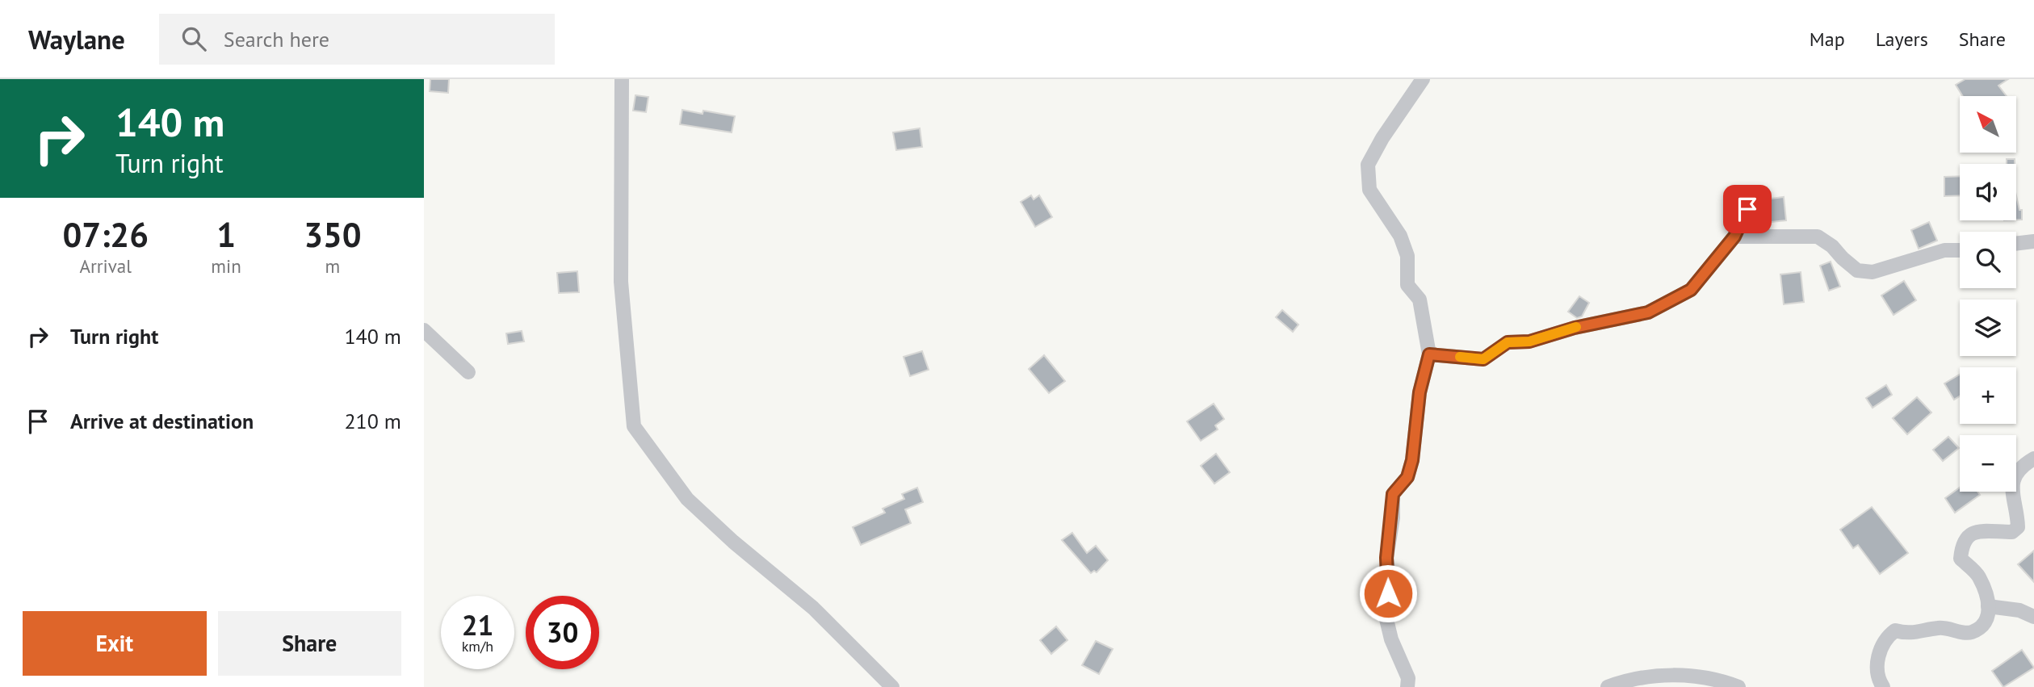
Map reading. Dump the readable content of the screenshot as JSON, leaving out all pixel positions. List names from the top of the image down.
{
  "north": "top left",
  "page": {
    "header": "Waylane",
    "search": "Search here",
    "nav": ["Map", "Layers", "Share"],
    "turn": ["140 m", "Turn right"],
    "map_buttons": ["+", "−"],
    "eta": [
      "07:26",
      "Arrival",
      "1",
      "min",
      "350",
      "m"
    ],
    "list": [
      {
        "name": "Turn right",
        "value": "140 m"
      },
      {
        "name": "Arrive at destination",
        "value": "210 m"
      }
    ],
    "speed": "21 km/h",
    "limit": "30",
    "buttons": ["Exit", "Share"]
  }
}
